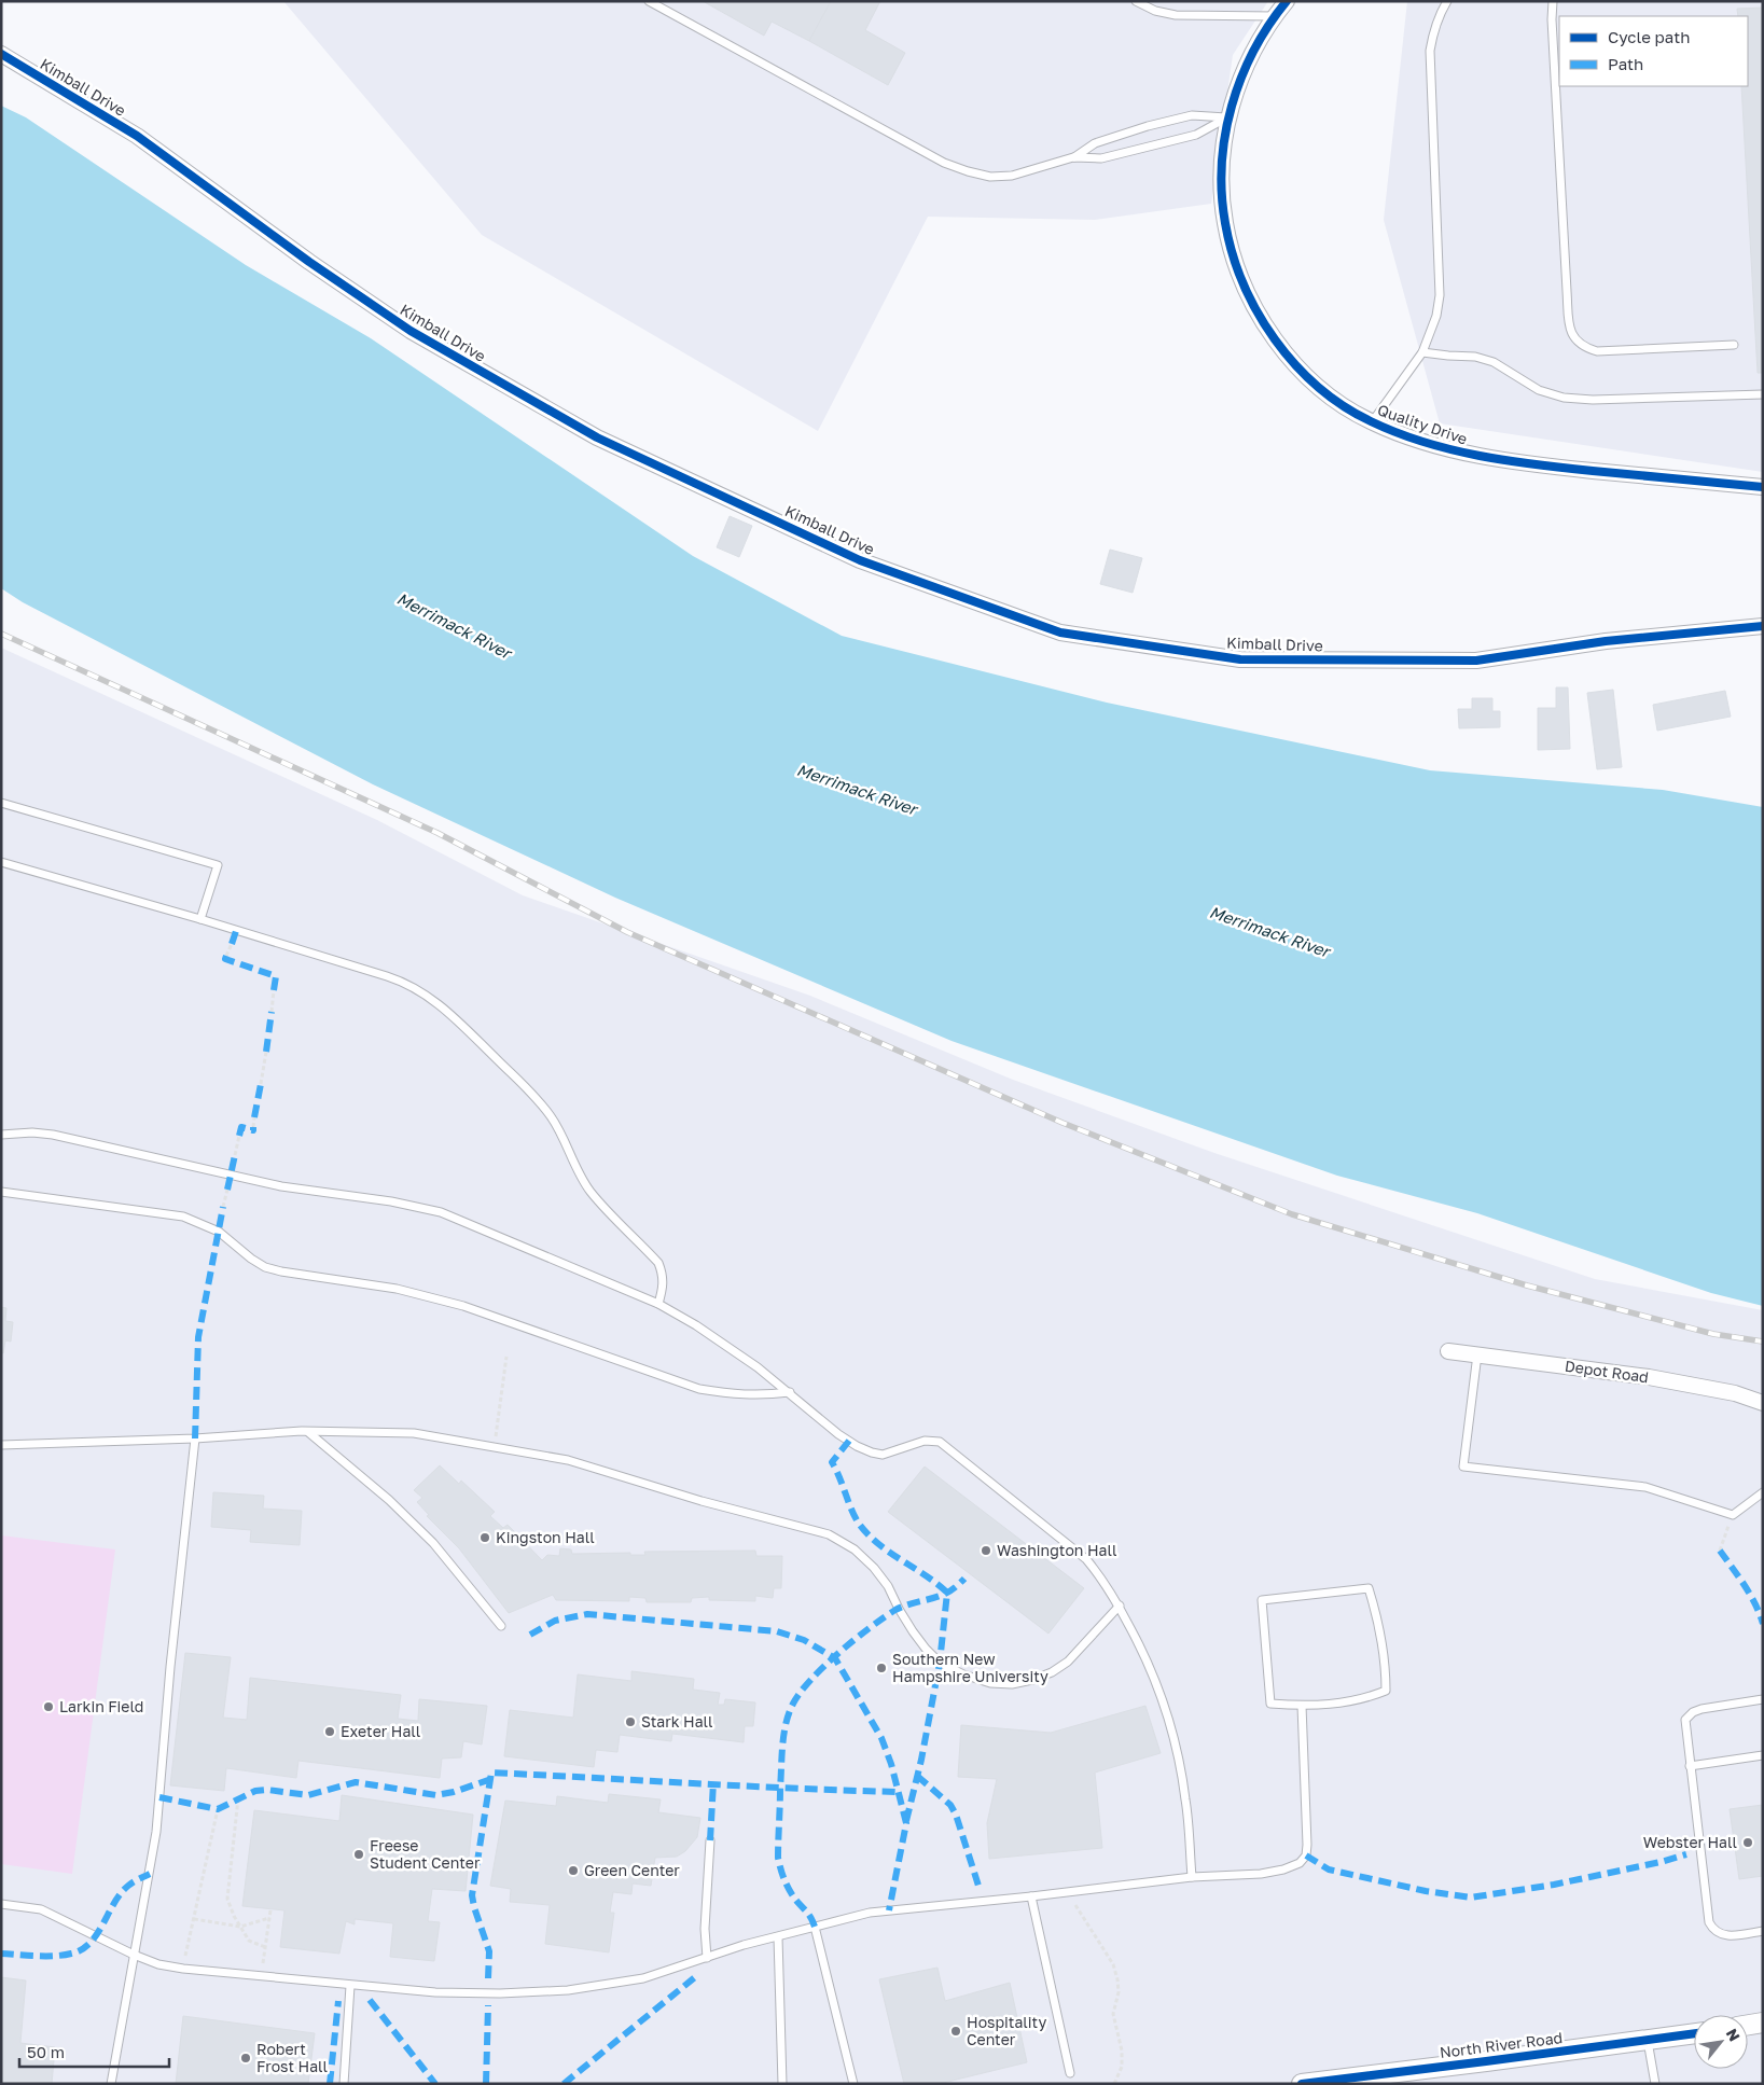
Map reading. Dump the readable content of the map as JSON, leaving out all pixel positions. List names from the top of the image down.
{
  "streets": {
    "street": [
      "Kimball Drive",
      "Quality Drive",
      "Depot Road",
      "North River Road"
    ]
  },
  "water": ["Merrimack River"],
  "places": [
    "Kingston Hall",
    "Washington Hall",
    "Southern New Hampshire University",
    "Larkin Field",
    "Stark Hall",
    "Exeter Hall",
    "Webster Hall",
    "Freese Student Center",
    "Green Center",
    "Hospitality Center",
    "Robert Frost Hall"
  ],
  "legend": ["Cycle path", "Path"],
  "scale_bar": "50 m",
  "north": "top right"
}
